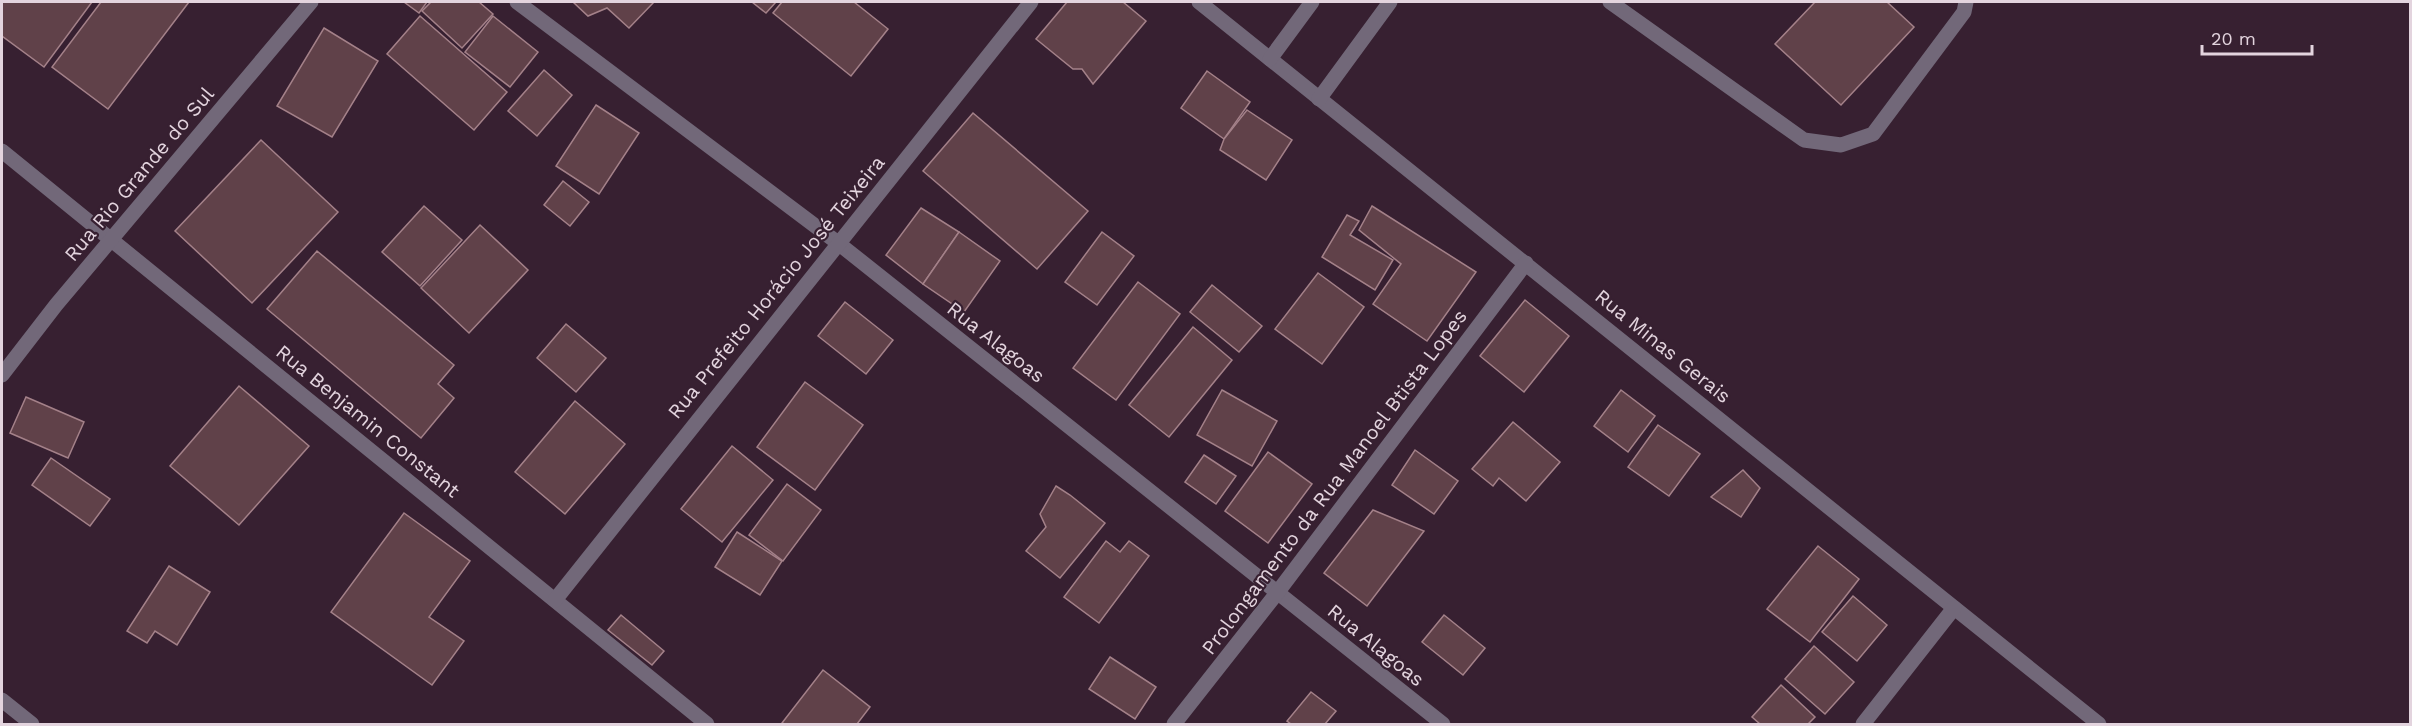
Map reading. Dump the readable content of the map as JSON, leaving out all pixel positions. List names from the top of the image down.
{
  "streets": {
    "street": [
      "Rua Rio Grande do Sul",
      "Rua Prefeito Horácio José Teixeira",
      "Rua Alagoas",
      "Rua Minas Gerais",
      "Rua Benjamin Constant",
      "Prolongamento da Rua Manoel Btista Lopes"
    ]
  },
  "crossings": [
    ["Rua Rio Grande do Sul", "Rua Benjamin Constant"],
    ["Rua Prefeito Horácio José Teixeira", "Rua Alagoas"],
    ["Rua Prefeito Horácio José Teixeira", "Rua Benjamin Constant"],
    ["Rua Alagoas", "Prolongamento da Rua Manoel Btista Lopes"],
    ["Rua Minas Gerais", "Prolongamento da Rua Manoel Btista Lopes"]
  ],
  "scale_bar": "20 m"
}
